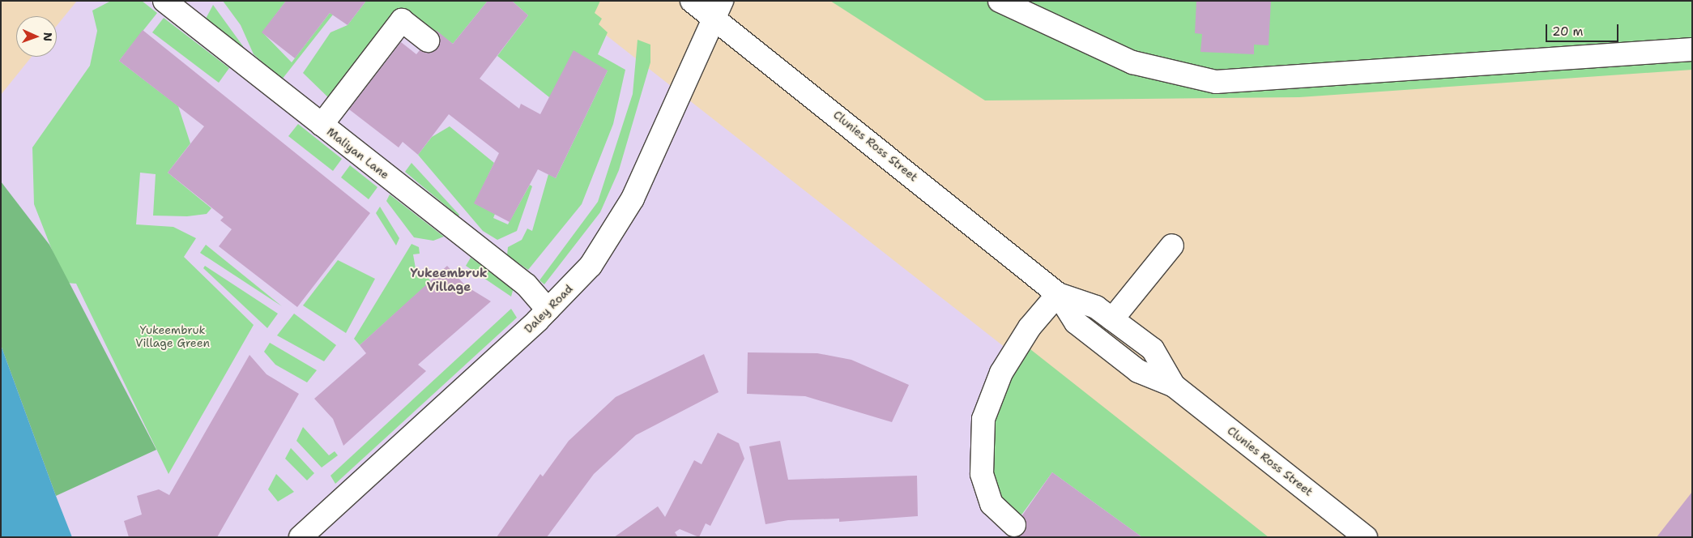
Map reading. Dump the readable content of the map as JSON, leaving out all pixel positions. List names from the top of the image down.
{
  "streets": {
    "street": ["Clunies Ross Street", "Maliyan Lane", "Daley Road"]
  },
  "crossings": [
    ["Clunies Ross Street", "Daley Road"],
    ["Maliyan Lane", "Daley Road"]
  ],
  "districts": ["Yukeembruk Village"],
  "parks": ["Yukeembruk Village Green"],
  "scale_bar": "20 m",
  "north": "right"
}
